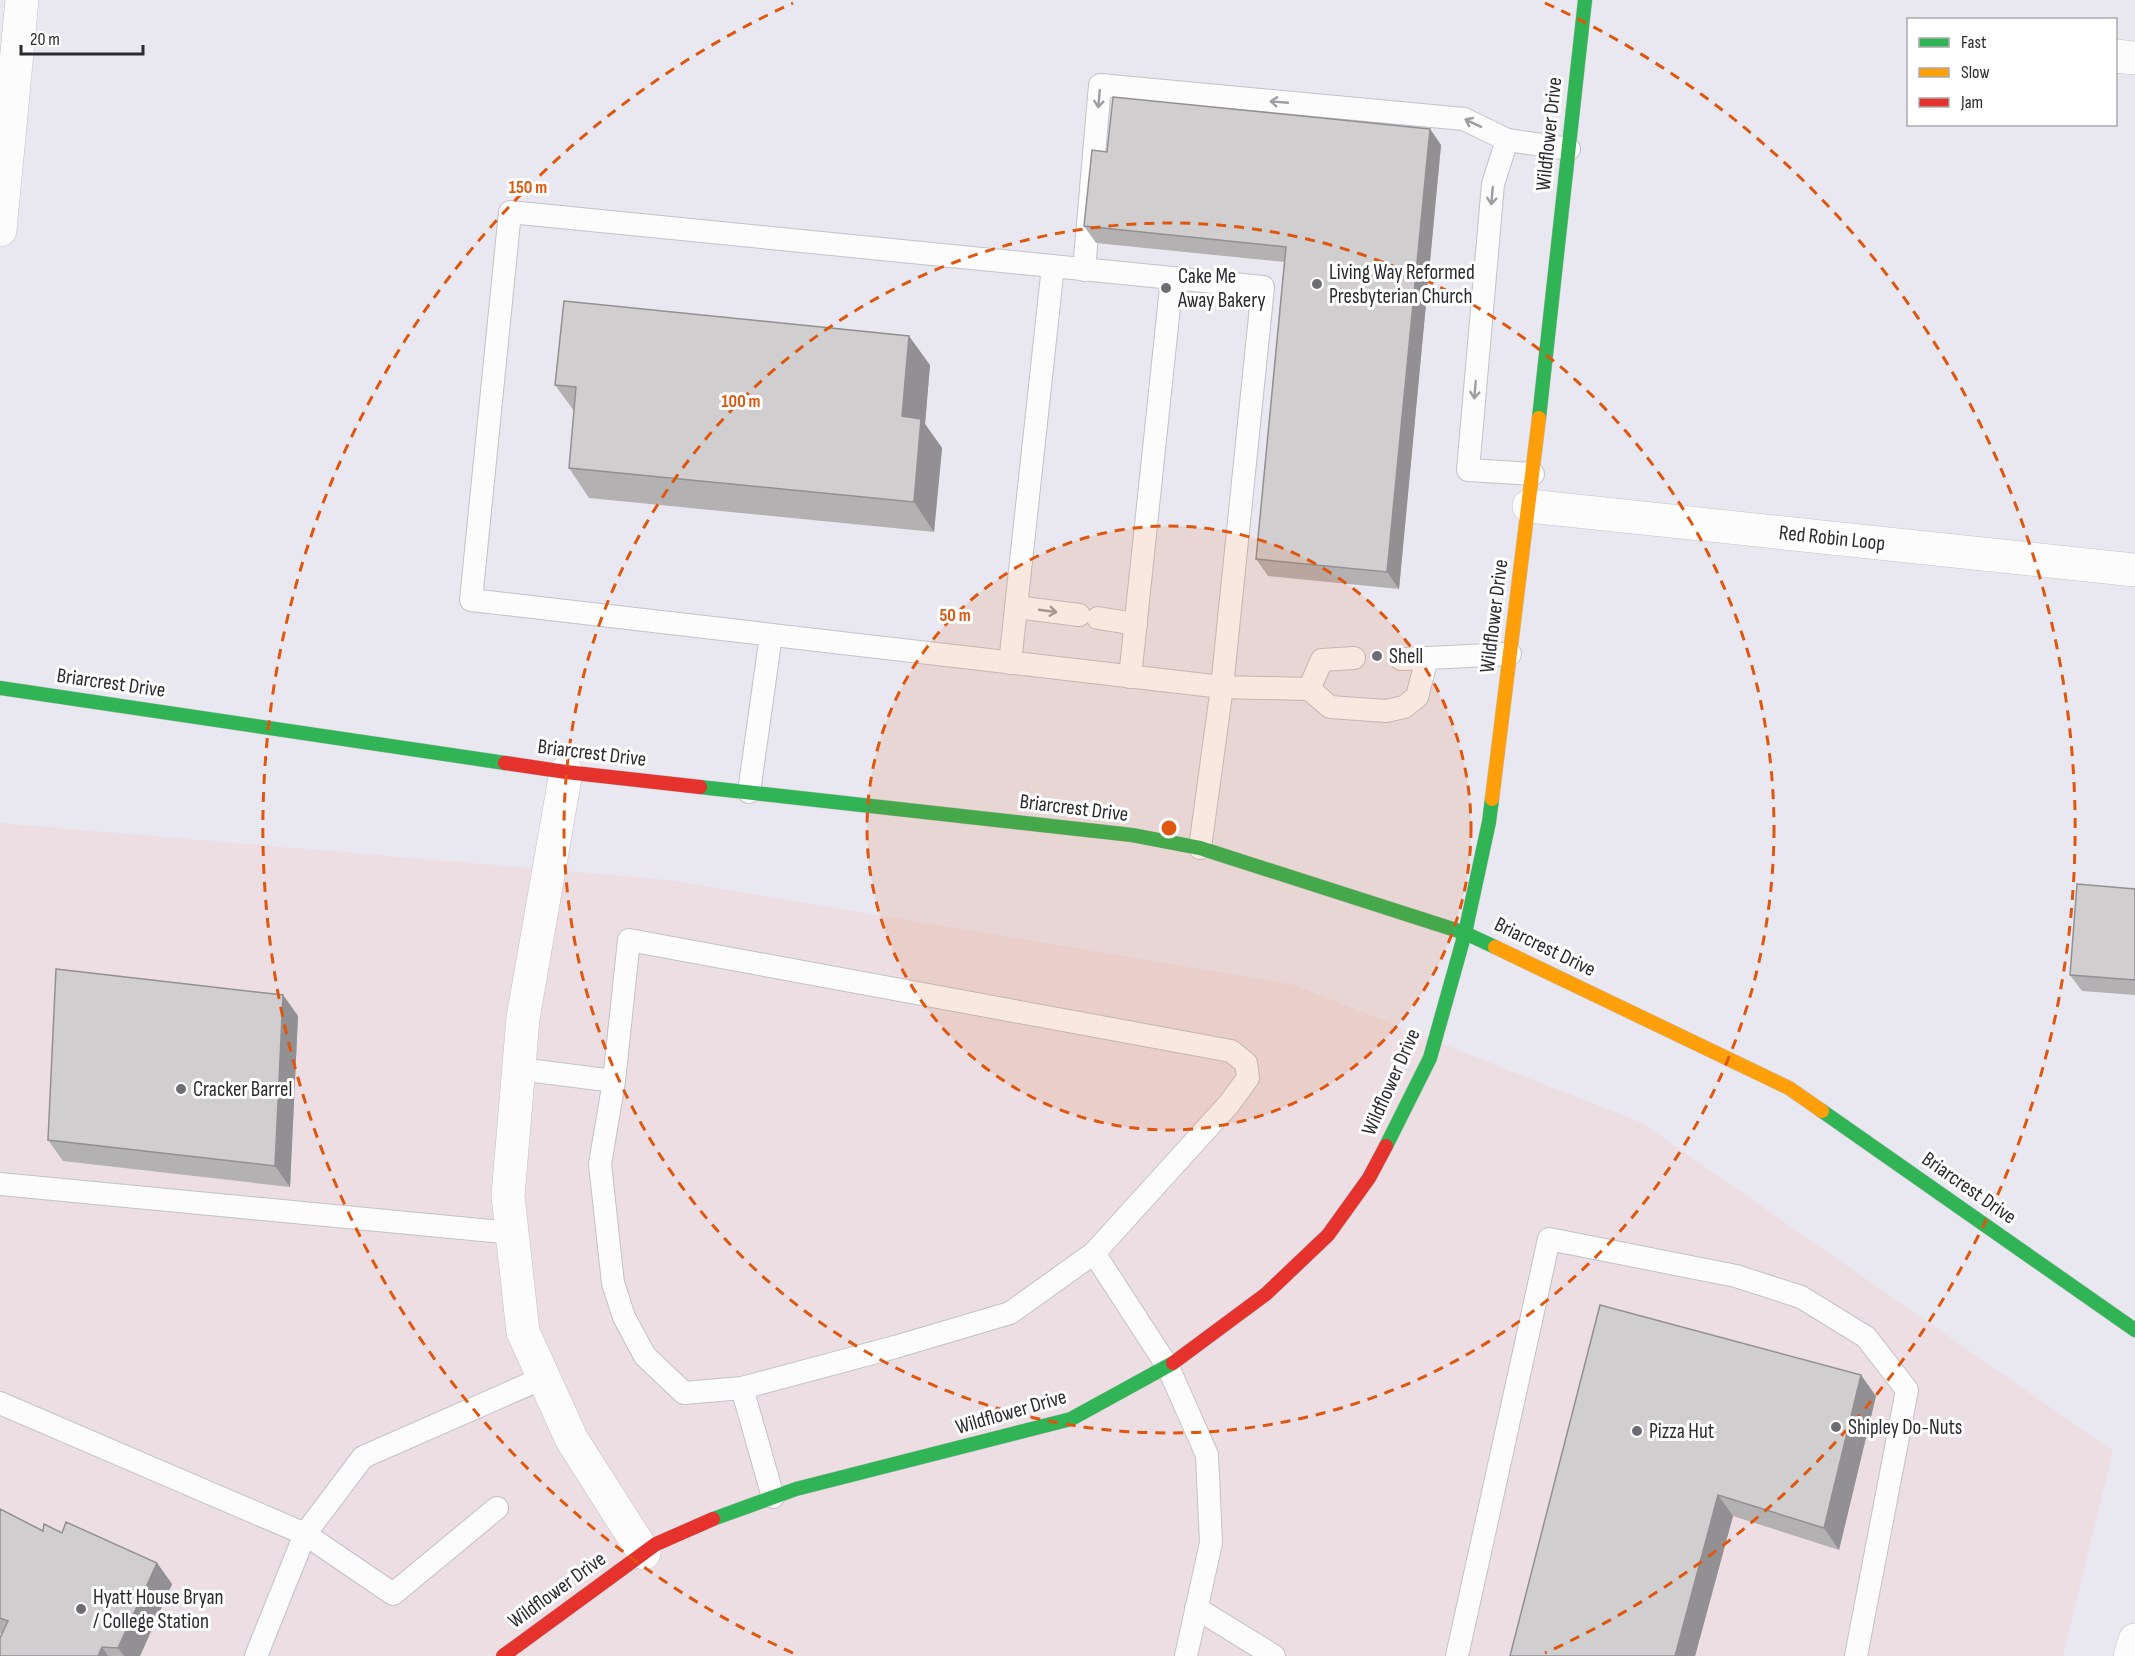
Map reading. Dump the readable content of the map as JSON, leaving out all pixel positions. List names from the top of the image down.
{
  "streets": {
    "main road": ["Wildflower Drive", "Briarcrest Drive"],
    "street": ["Red Robin Loop"]
  },
  "crossings": [
    ["Wildflower Drive", "Red Robin Loop"],
    ["Wildflower Drive", "Briarcrest Drive"]
  ],
  "places": [
    "Living Way Reformed Presbyterian Church",
    "Cake Me Away Bakery",
    "Shell",
    "Cracker Barrel",
    "Shipley Do-Nuts",
    "Pizza Hut",
    "Hyatt House Bryan / College Station"
  ],
  "legend": ["Fast", "Slow", "Jam"],
  "scale_bar": "20 m",
  "rings": ["150 m", "100 m", "50 m"]
}
